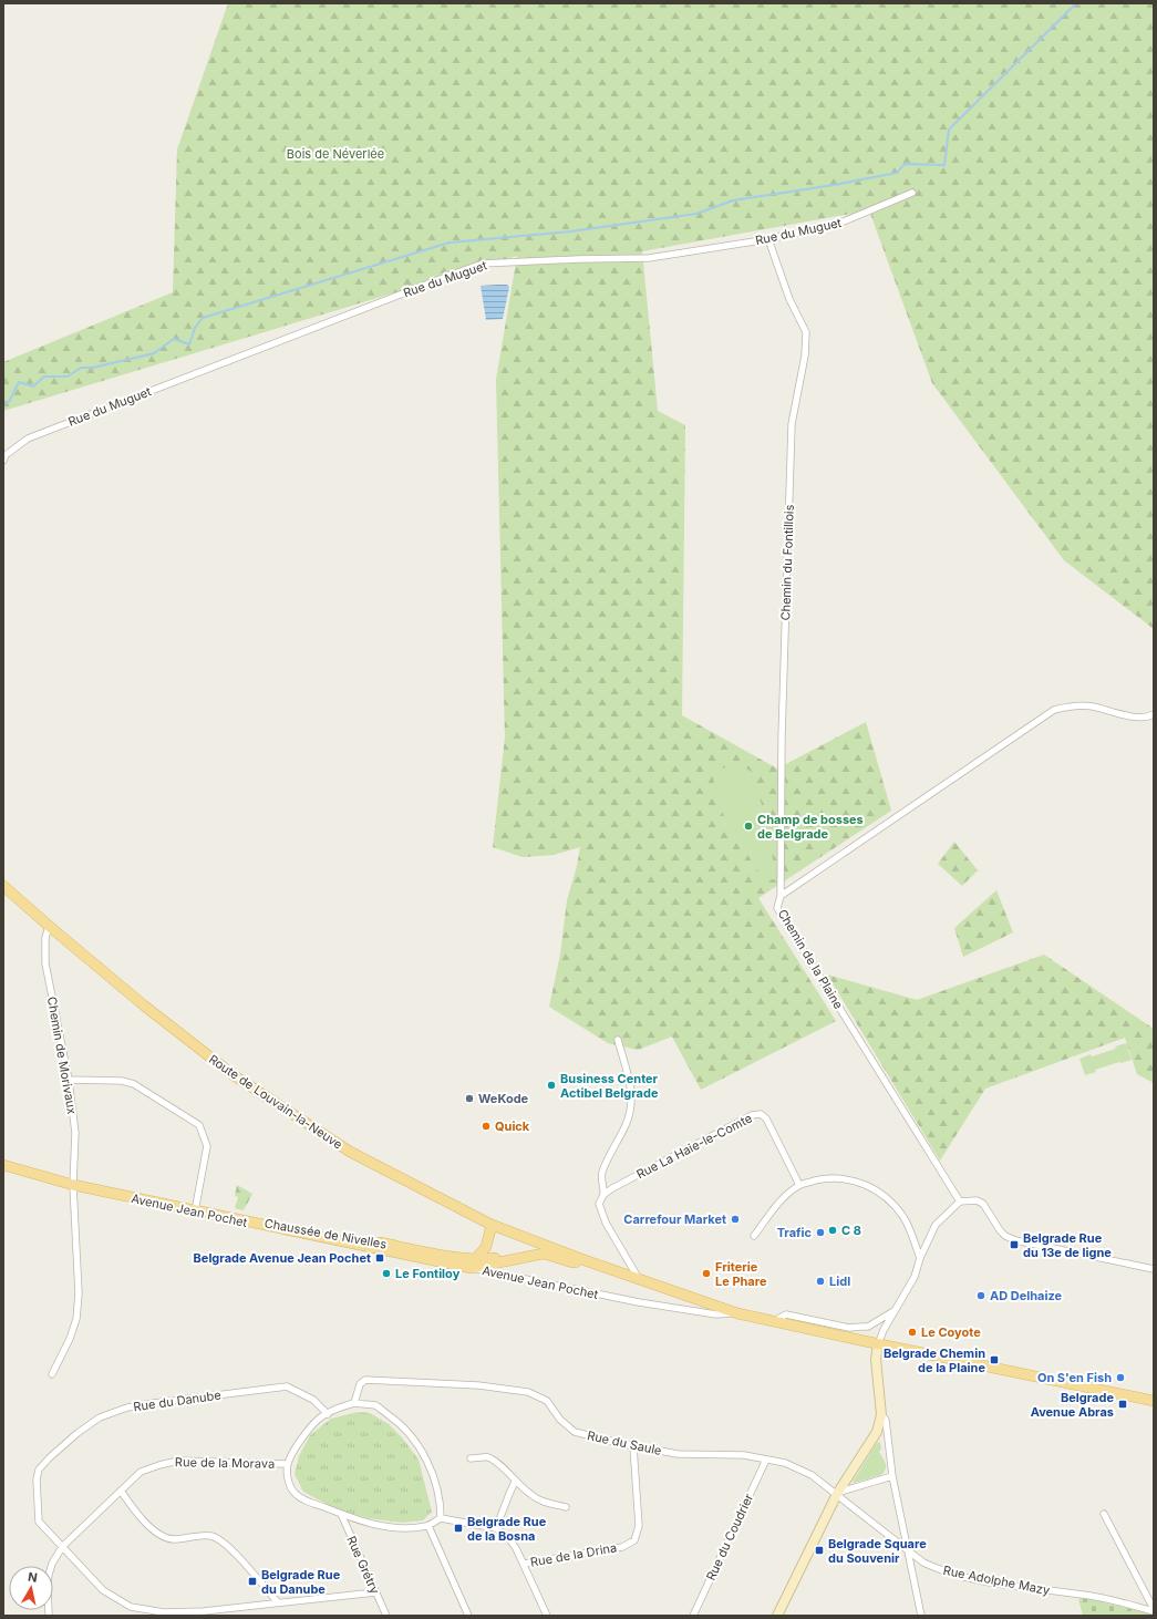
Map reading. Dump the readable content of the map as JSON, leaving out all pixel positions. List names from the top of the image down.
{
  "streets": {
    "main road": ["Route de Louvain-la-Neuve", "Avenue Jean Pochet", "Chaussée de Nivelles"],
    "street": [
      "Rue du Muguet",
      "Chemin du Fontillois",
      "Chemin de la Plaine",
      "Chemin de Morivaux",
      "Rue La Haie-le-Comte",
      "Rue du Danube",
      "Rue du Saule",
      "Rue de la Morava",
      "Rue du Coudrier",
      "Rue de la Drina",
      "Rue Grétry",
      "Rue Adolphe Mazy"
    ]
  },
  "crossings": [
    ["Rue du Muguet", "Chemin du Fontillois"],
    ["Chemin du Fontillois", "Chemin de la Plaine"],
    ["Chemin de Morivaux", "Route de Louvain-la-Neuve"],
    ["Chemin de Morivaux", "Avenue Jean Pochet"],
    ["Avenue Jean Pochet", "Chaussée de Nivelles"],
    ["Rue du Danube", "Rue du Saule"],
    ["Rue du Danube", "Rue de la Morava"],
    ["Rue du Danube", "Rue Grétry"],
    ["Rue du Saule", "Rue de la Morava"],
    ["Rue du Saule", "Rue du Coudrier"],
    ["Rue du Saule", "Rue de la Drina"],
    ["Rue du Saule", "Rue Grétry"],
    ["Rue du Saule", "Rue Adolphe Mazy"],
    ["Rue de la Morava", "Rue Grétry"]
  ],
  "parks": ["Bois de Néverlée"],
  "places": {
    "other": [
      "Champ de bosses de Belgrade",
      "Business Center Actibel Belgrade",
      "WeKode",
      "Quick",
      "Carrefour Market",
      "C 8",
      "Trafic",
      "Le Fontiloy",
      "Friterie Le Phare",
      "Lidl",
      "AD Delhaize",
      "Le Coyote",
      "On S'en Fish"
    ],
    "transit": [
      "Belgrade Rue du 13e de ligne",
      "Belgrade Avenue Jean Pochet",
      "Belgrade Chemin de la Plaine",
      "Belgrade Avenue Abras",
      "Belgrade Rue de la Bosna",
      "Belgrade Square du Souvenir",
      "Belgrade Rue du Danube"
    ]
  },
  "north": "top"
}
